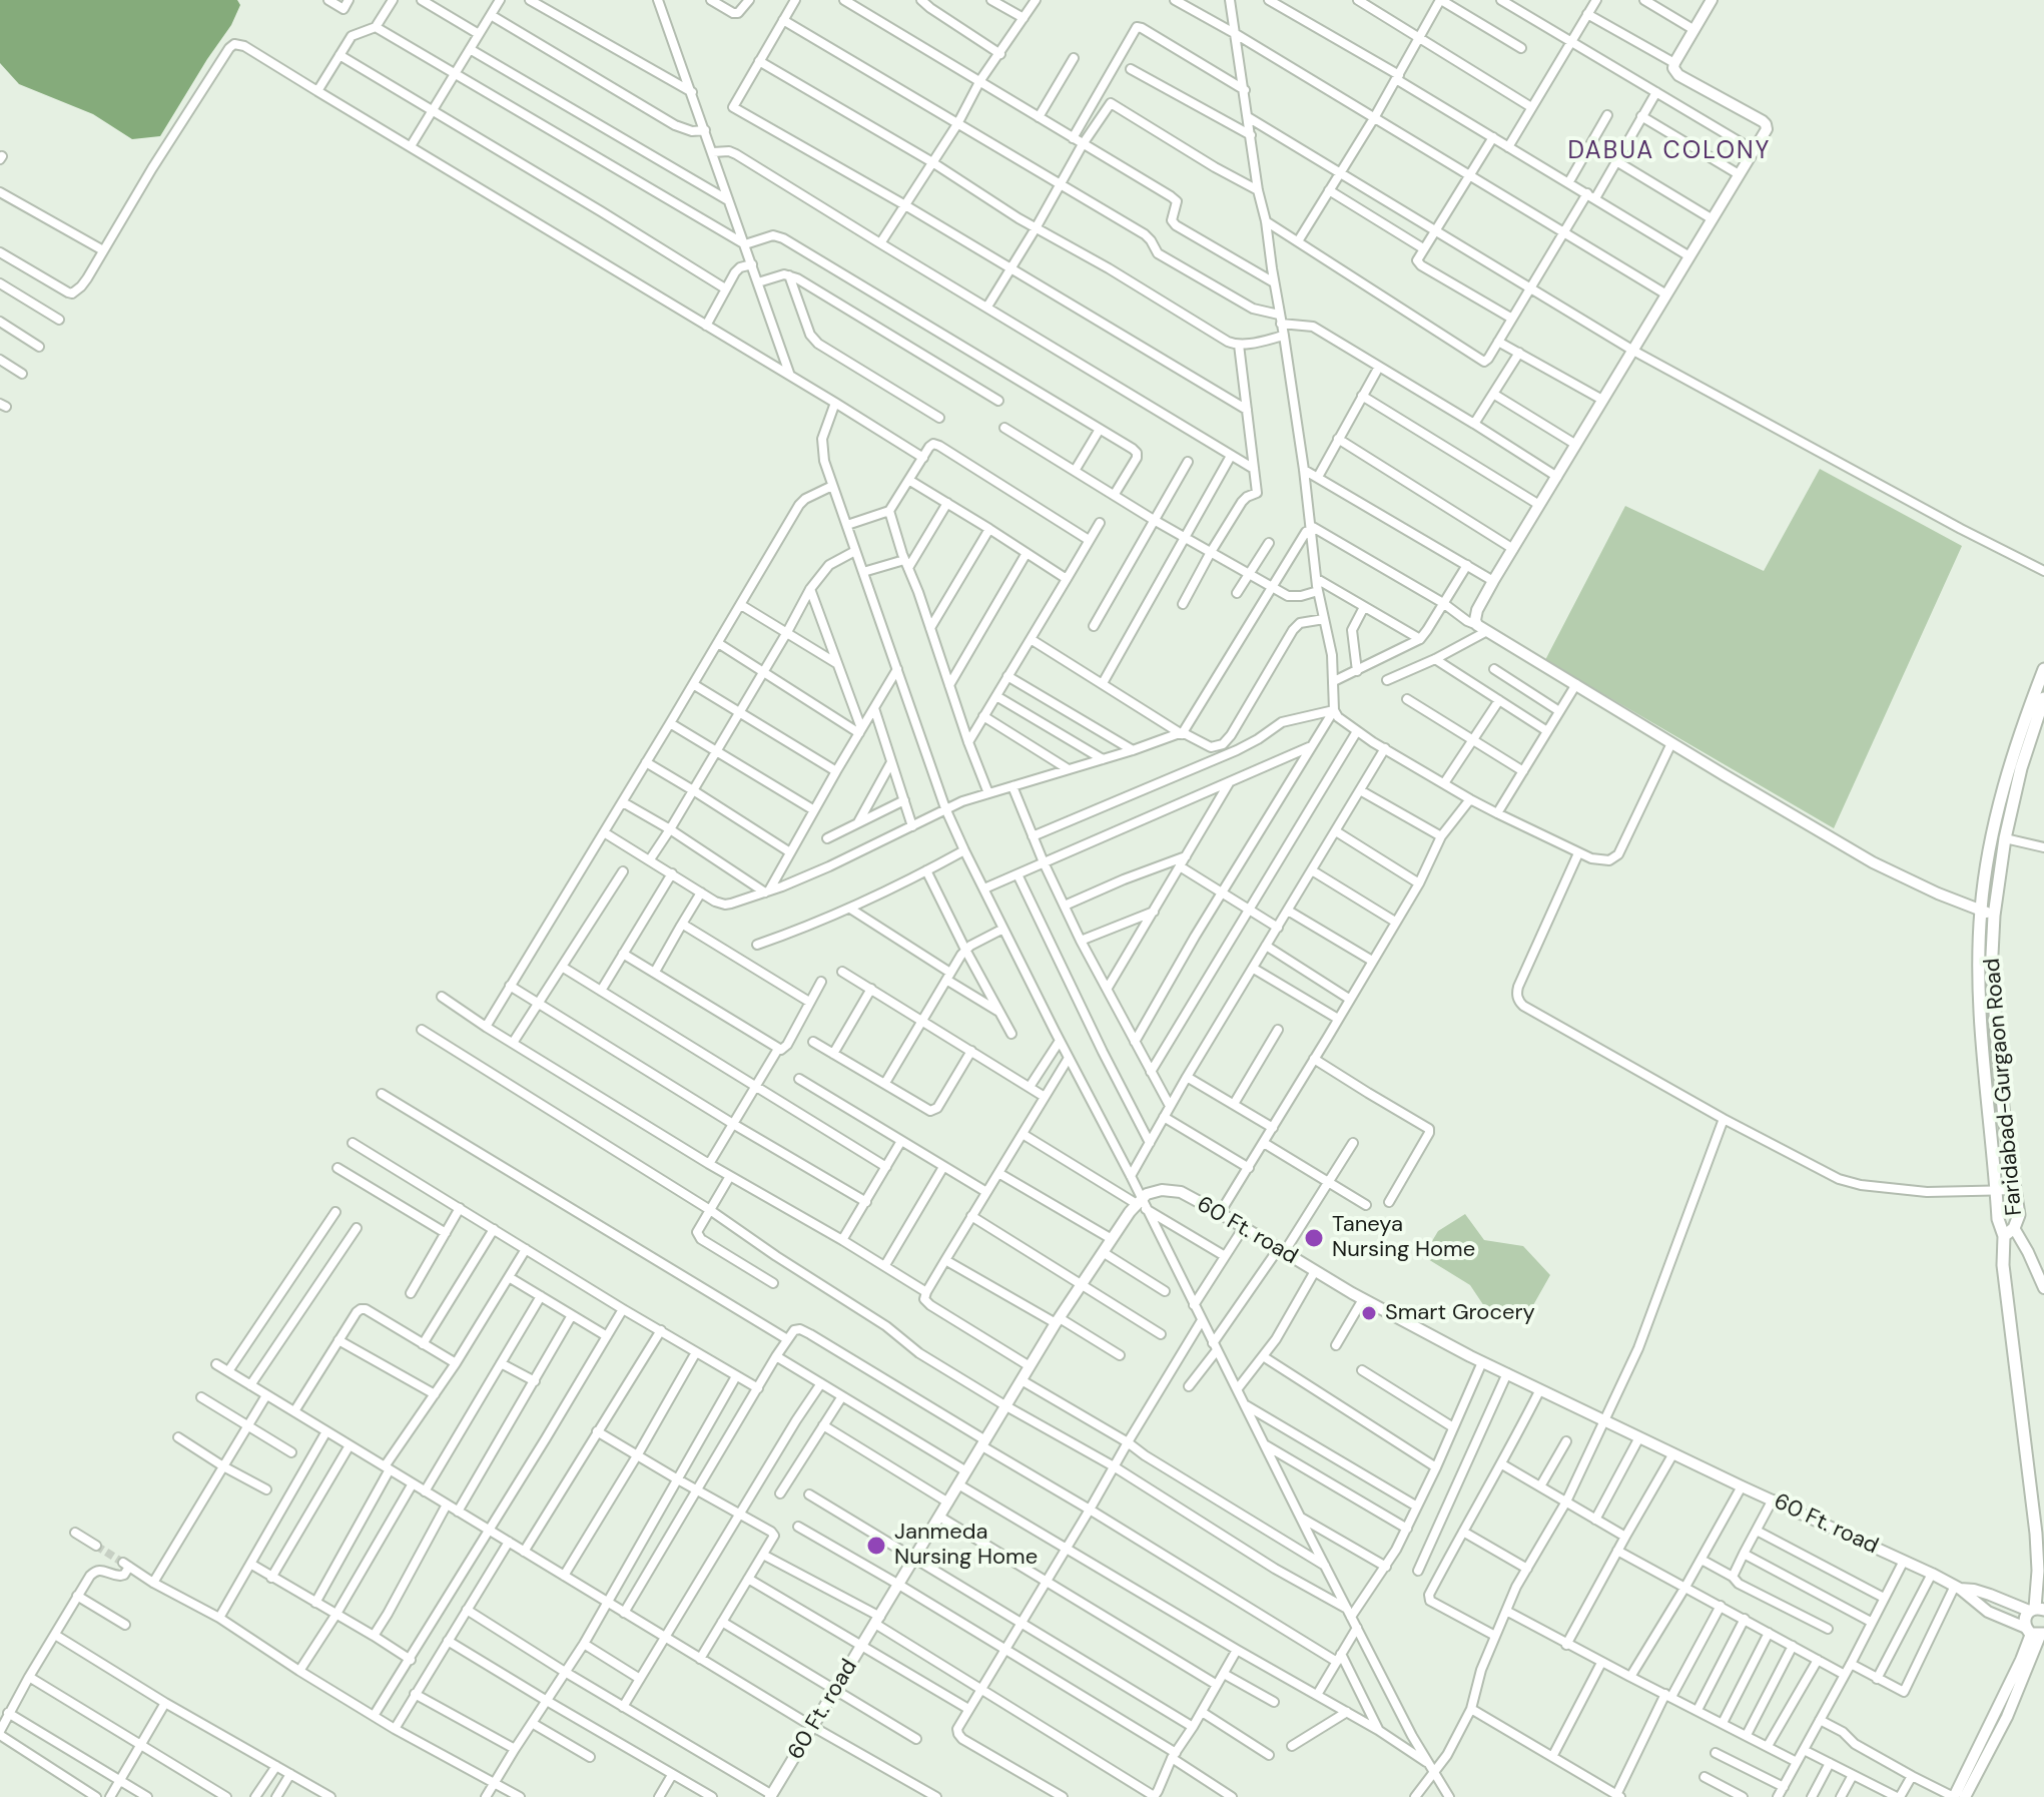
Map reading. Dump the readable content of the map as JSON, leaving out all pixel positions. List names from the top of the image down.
{
  "streets": {
    "main road": ["Faridabad-Gurgaon Road"],
    "street": ["60 Ft. road"]
  },
  "crossings": [
    ["Faridabad-Gurgaon Road", "60 Ft. road"]
  ],
  "districts": ["DABUA COLONY"],
  "places": ["Taneya Nursing Home", "Smart Grocery", "Janmeda Nursing Home"]
}
